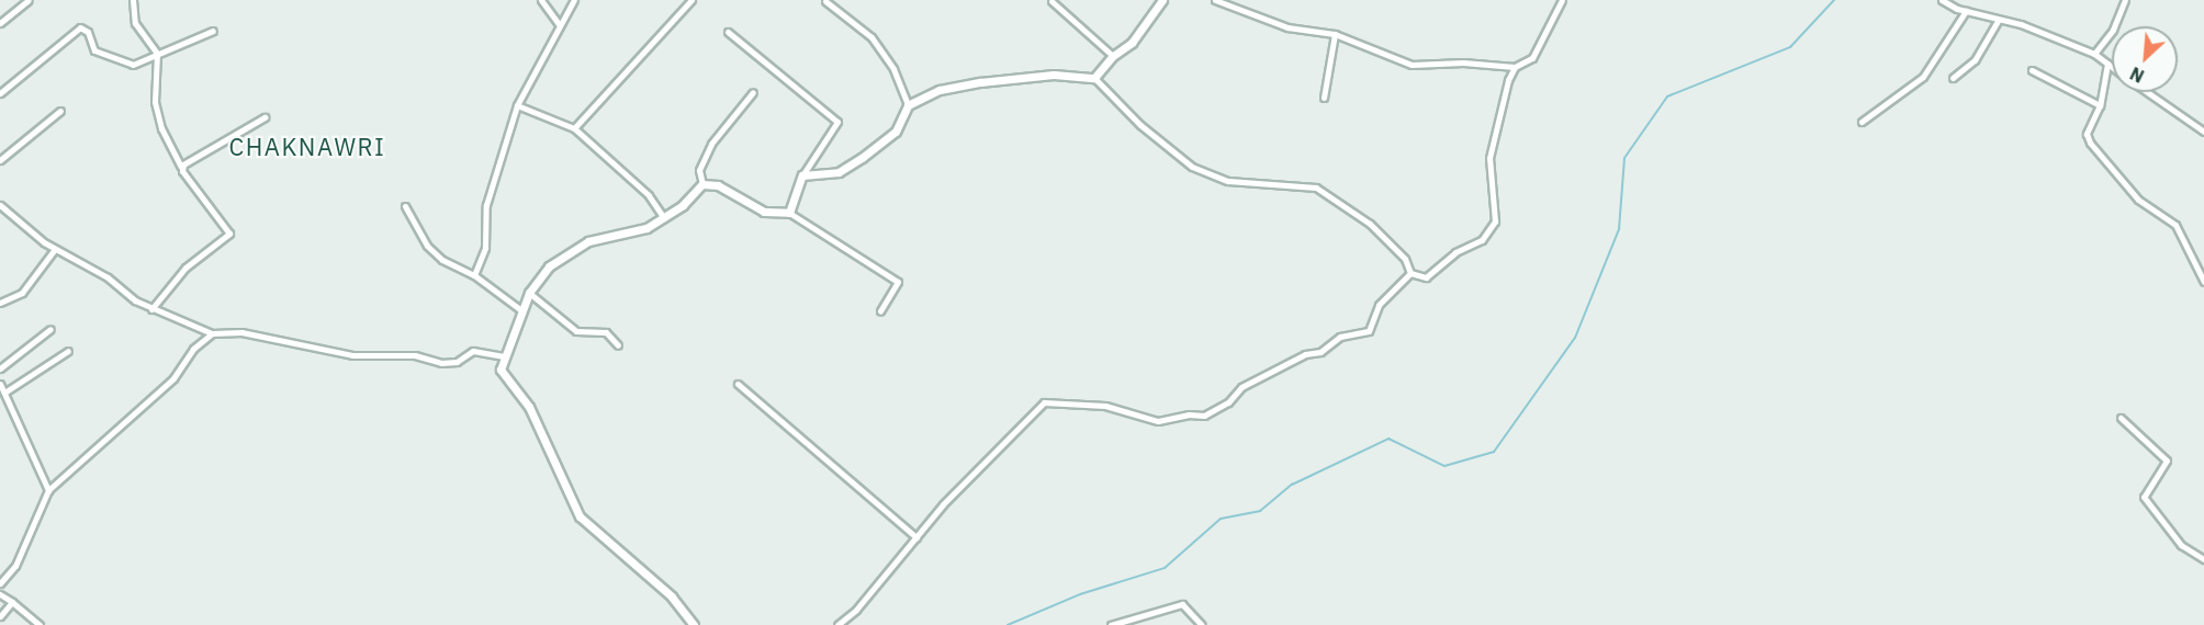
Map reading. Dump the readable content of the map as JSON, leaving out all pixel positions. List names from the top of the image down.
{
  "districts": ["CHAKNAWRI"],
  "north": "bottom left"
}
